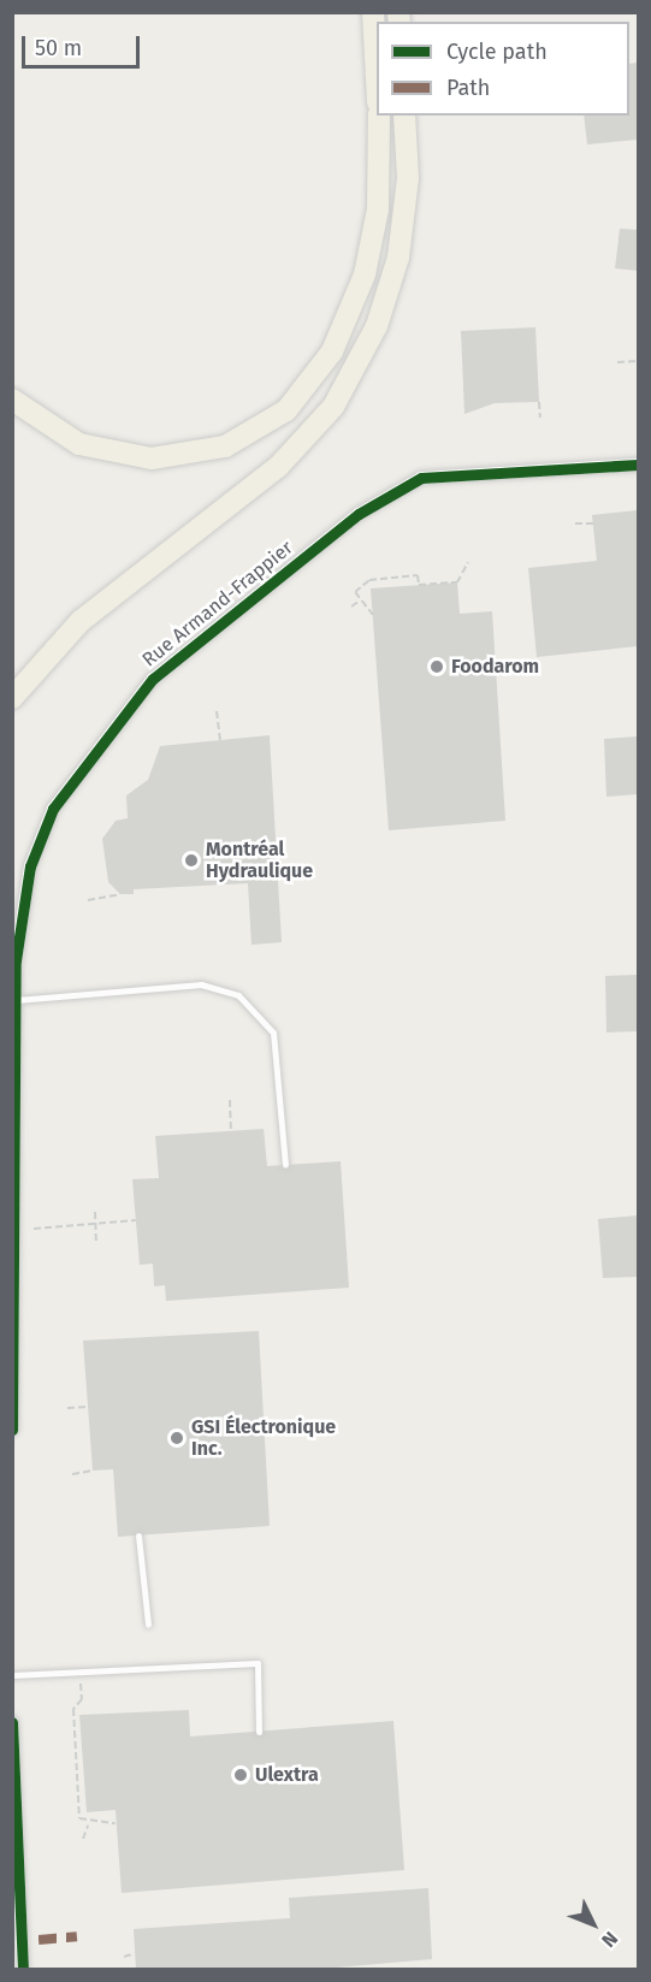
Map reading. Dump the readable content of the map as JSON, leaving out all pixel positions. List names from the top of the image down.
{
  "streets": {
    "street": ["Rue Armand-Frappier"]
  },
  "places": [
    "Foodarom",
    "Montréal Hydraulique",
    "GSI Électronique Inc.",
    "Ulextra"
  ],
  "legend": ["Cycle path", "Path"],
  "scale_bar": "50 m",
  "north": "bottom right"
}
